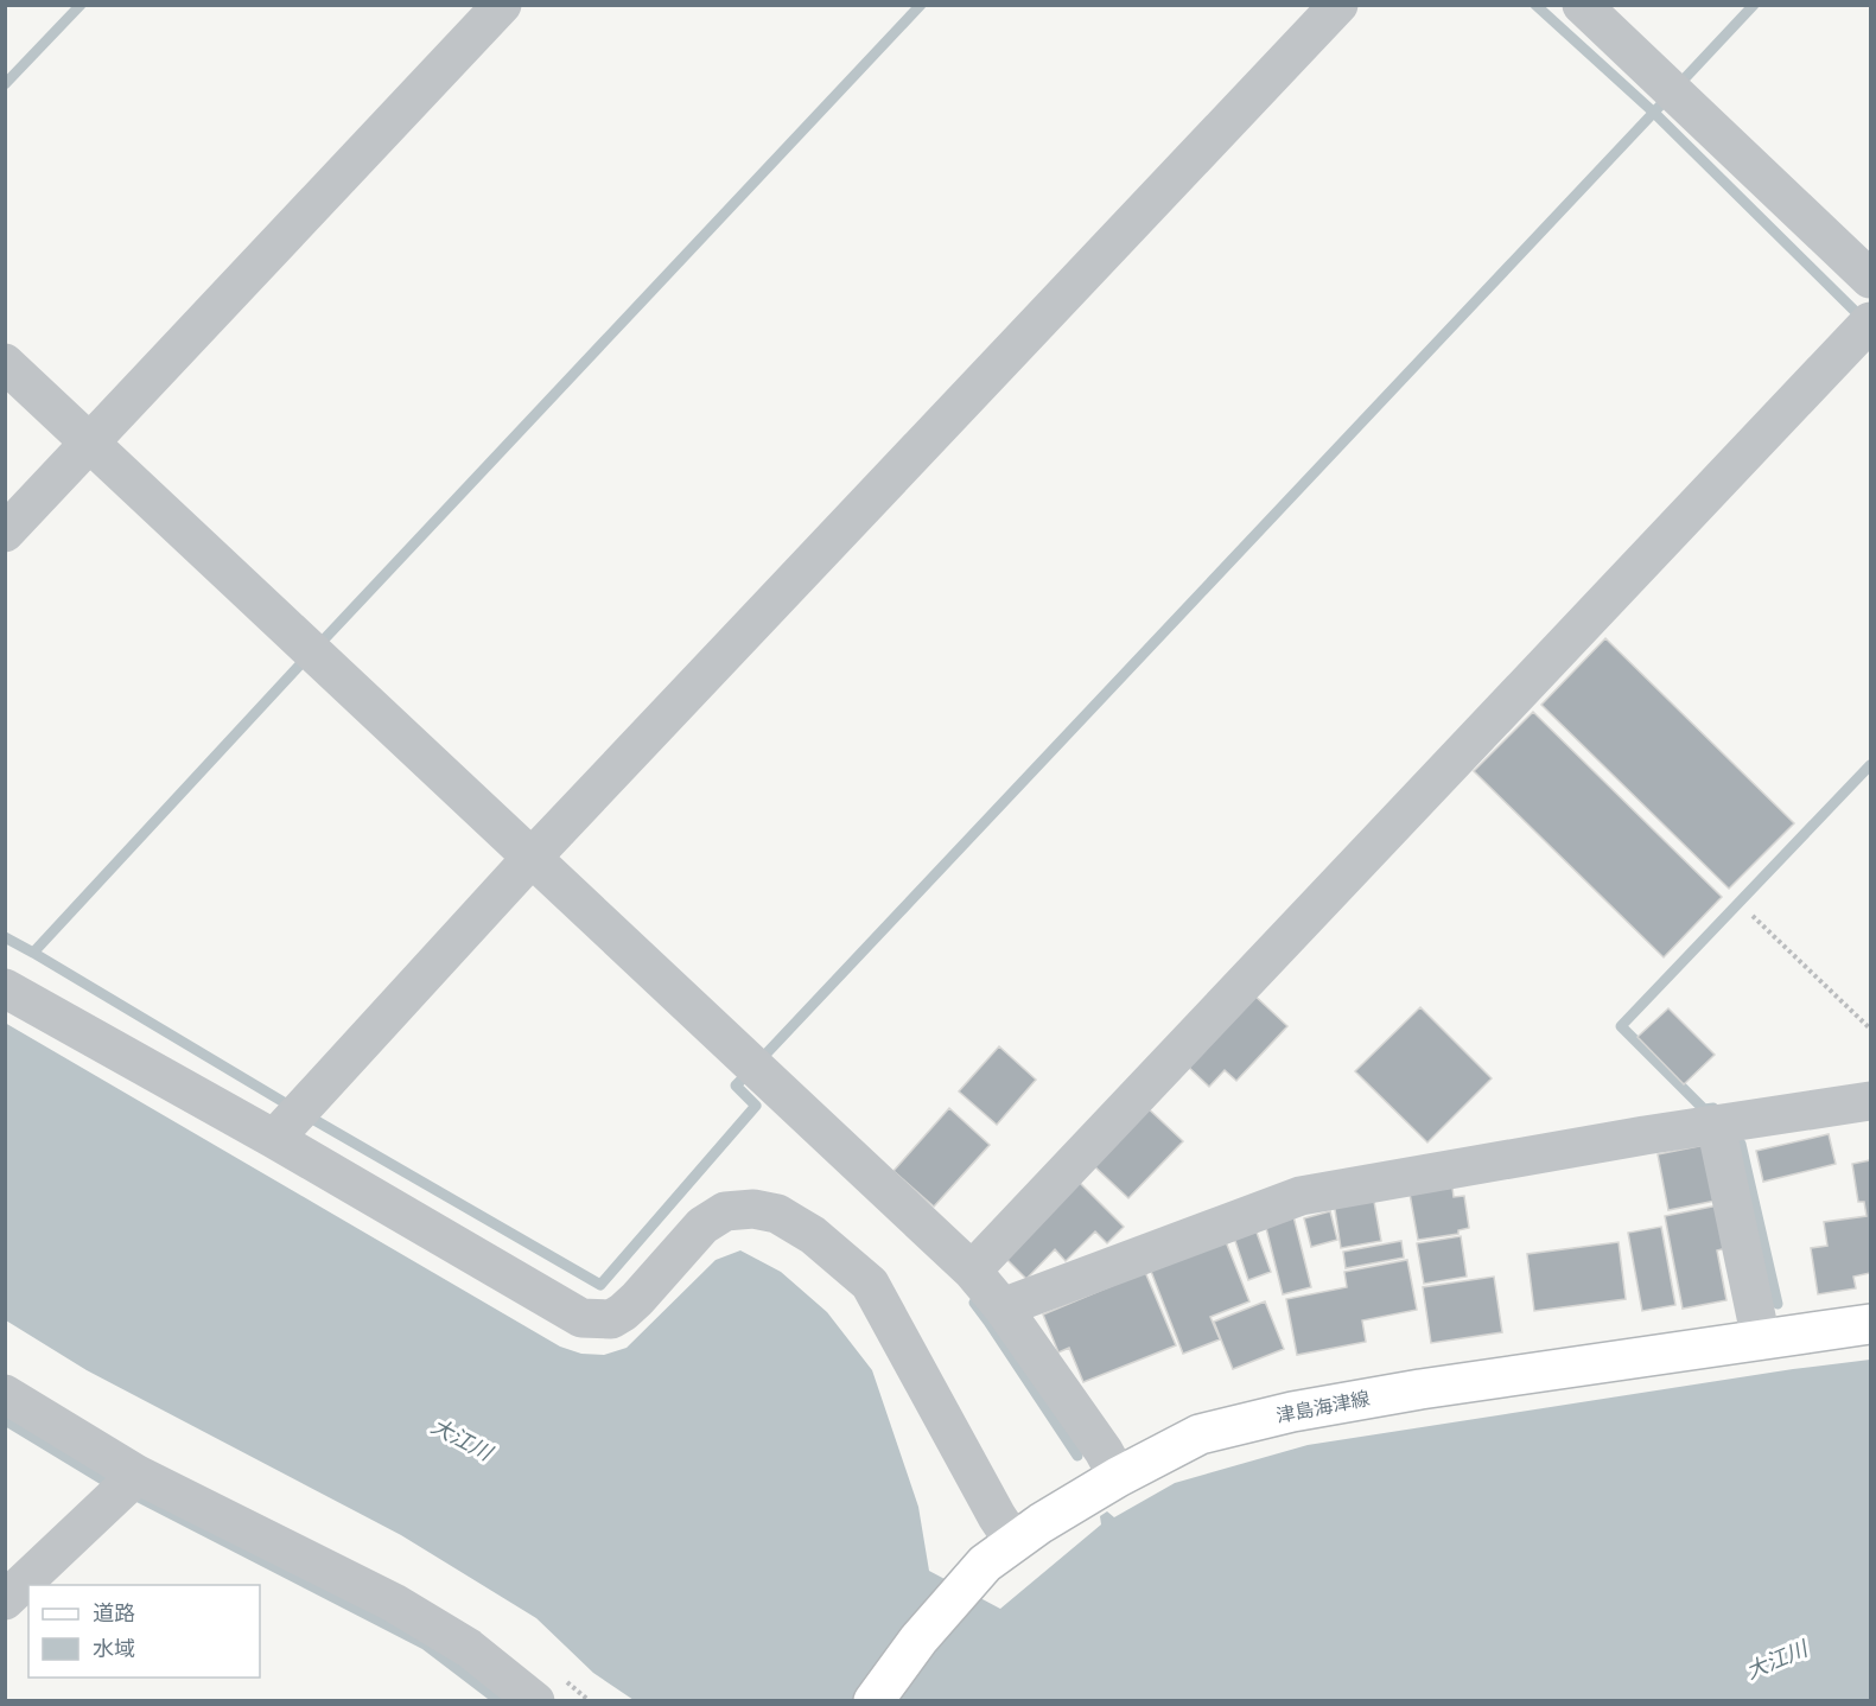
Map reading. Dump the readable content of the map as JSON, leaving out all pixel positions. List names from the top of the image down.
{
  "streets": {
    "main road": ["津島海津線"]
  },
  "water": ["大江川"],
  "legend": ["道路", "水域"]
}
